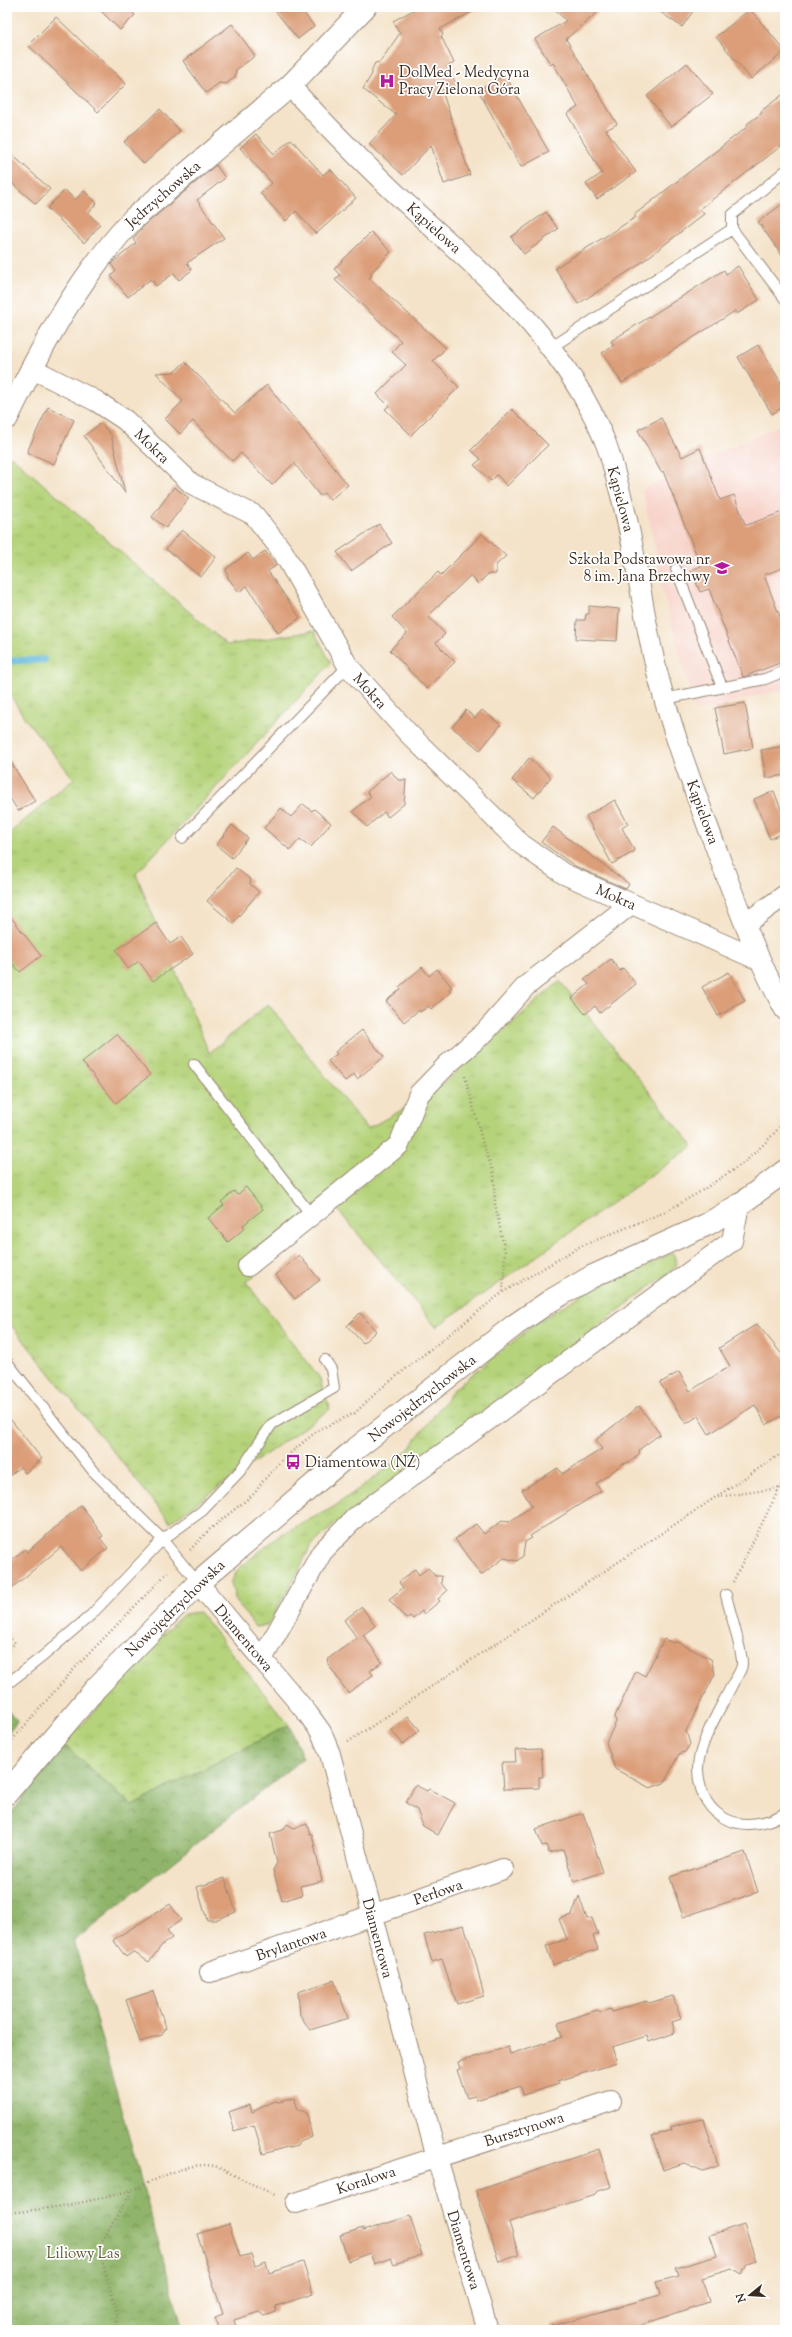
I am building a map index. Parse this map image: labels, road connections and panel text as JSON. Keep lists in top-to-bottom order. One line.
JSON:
{"streets":{"street":["Jędrzychowska","Kąpielowa","Mokra","Nowojędrzychowska","Diamentowa","Perłowa","Brylantowa","Bursztynowa","Koralowa"]},"crossings":[["Jędrzychowska","Kąpielowa"],["Jędrzychowska","Mokra"],["Kąpielowa","Mokra"],["Nowojędrzychowska","Diamentowa"],["Diamentowa","Perłowa"],["Diamentowa","Brylantowa"],["Diamentowa","Bursztynowa"],["Diamentowa","Koralowa"],["Perłowa","Brylantowa"],["Bursztynowa","Koralowa"]],"parks":["Liliowy Las"],"places":{"hospital":["DolMed - Medycyna Pracy Zielona Góra"],"school or university":["Szkoła Podstawowa nr 8 im. Jana Brzechwy"],"bus stop":["Diamentowa (NŻ)"]},"north":"left"}
